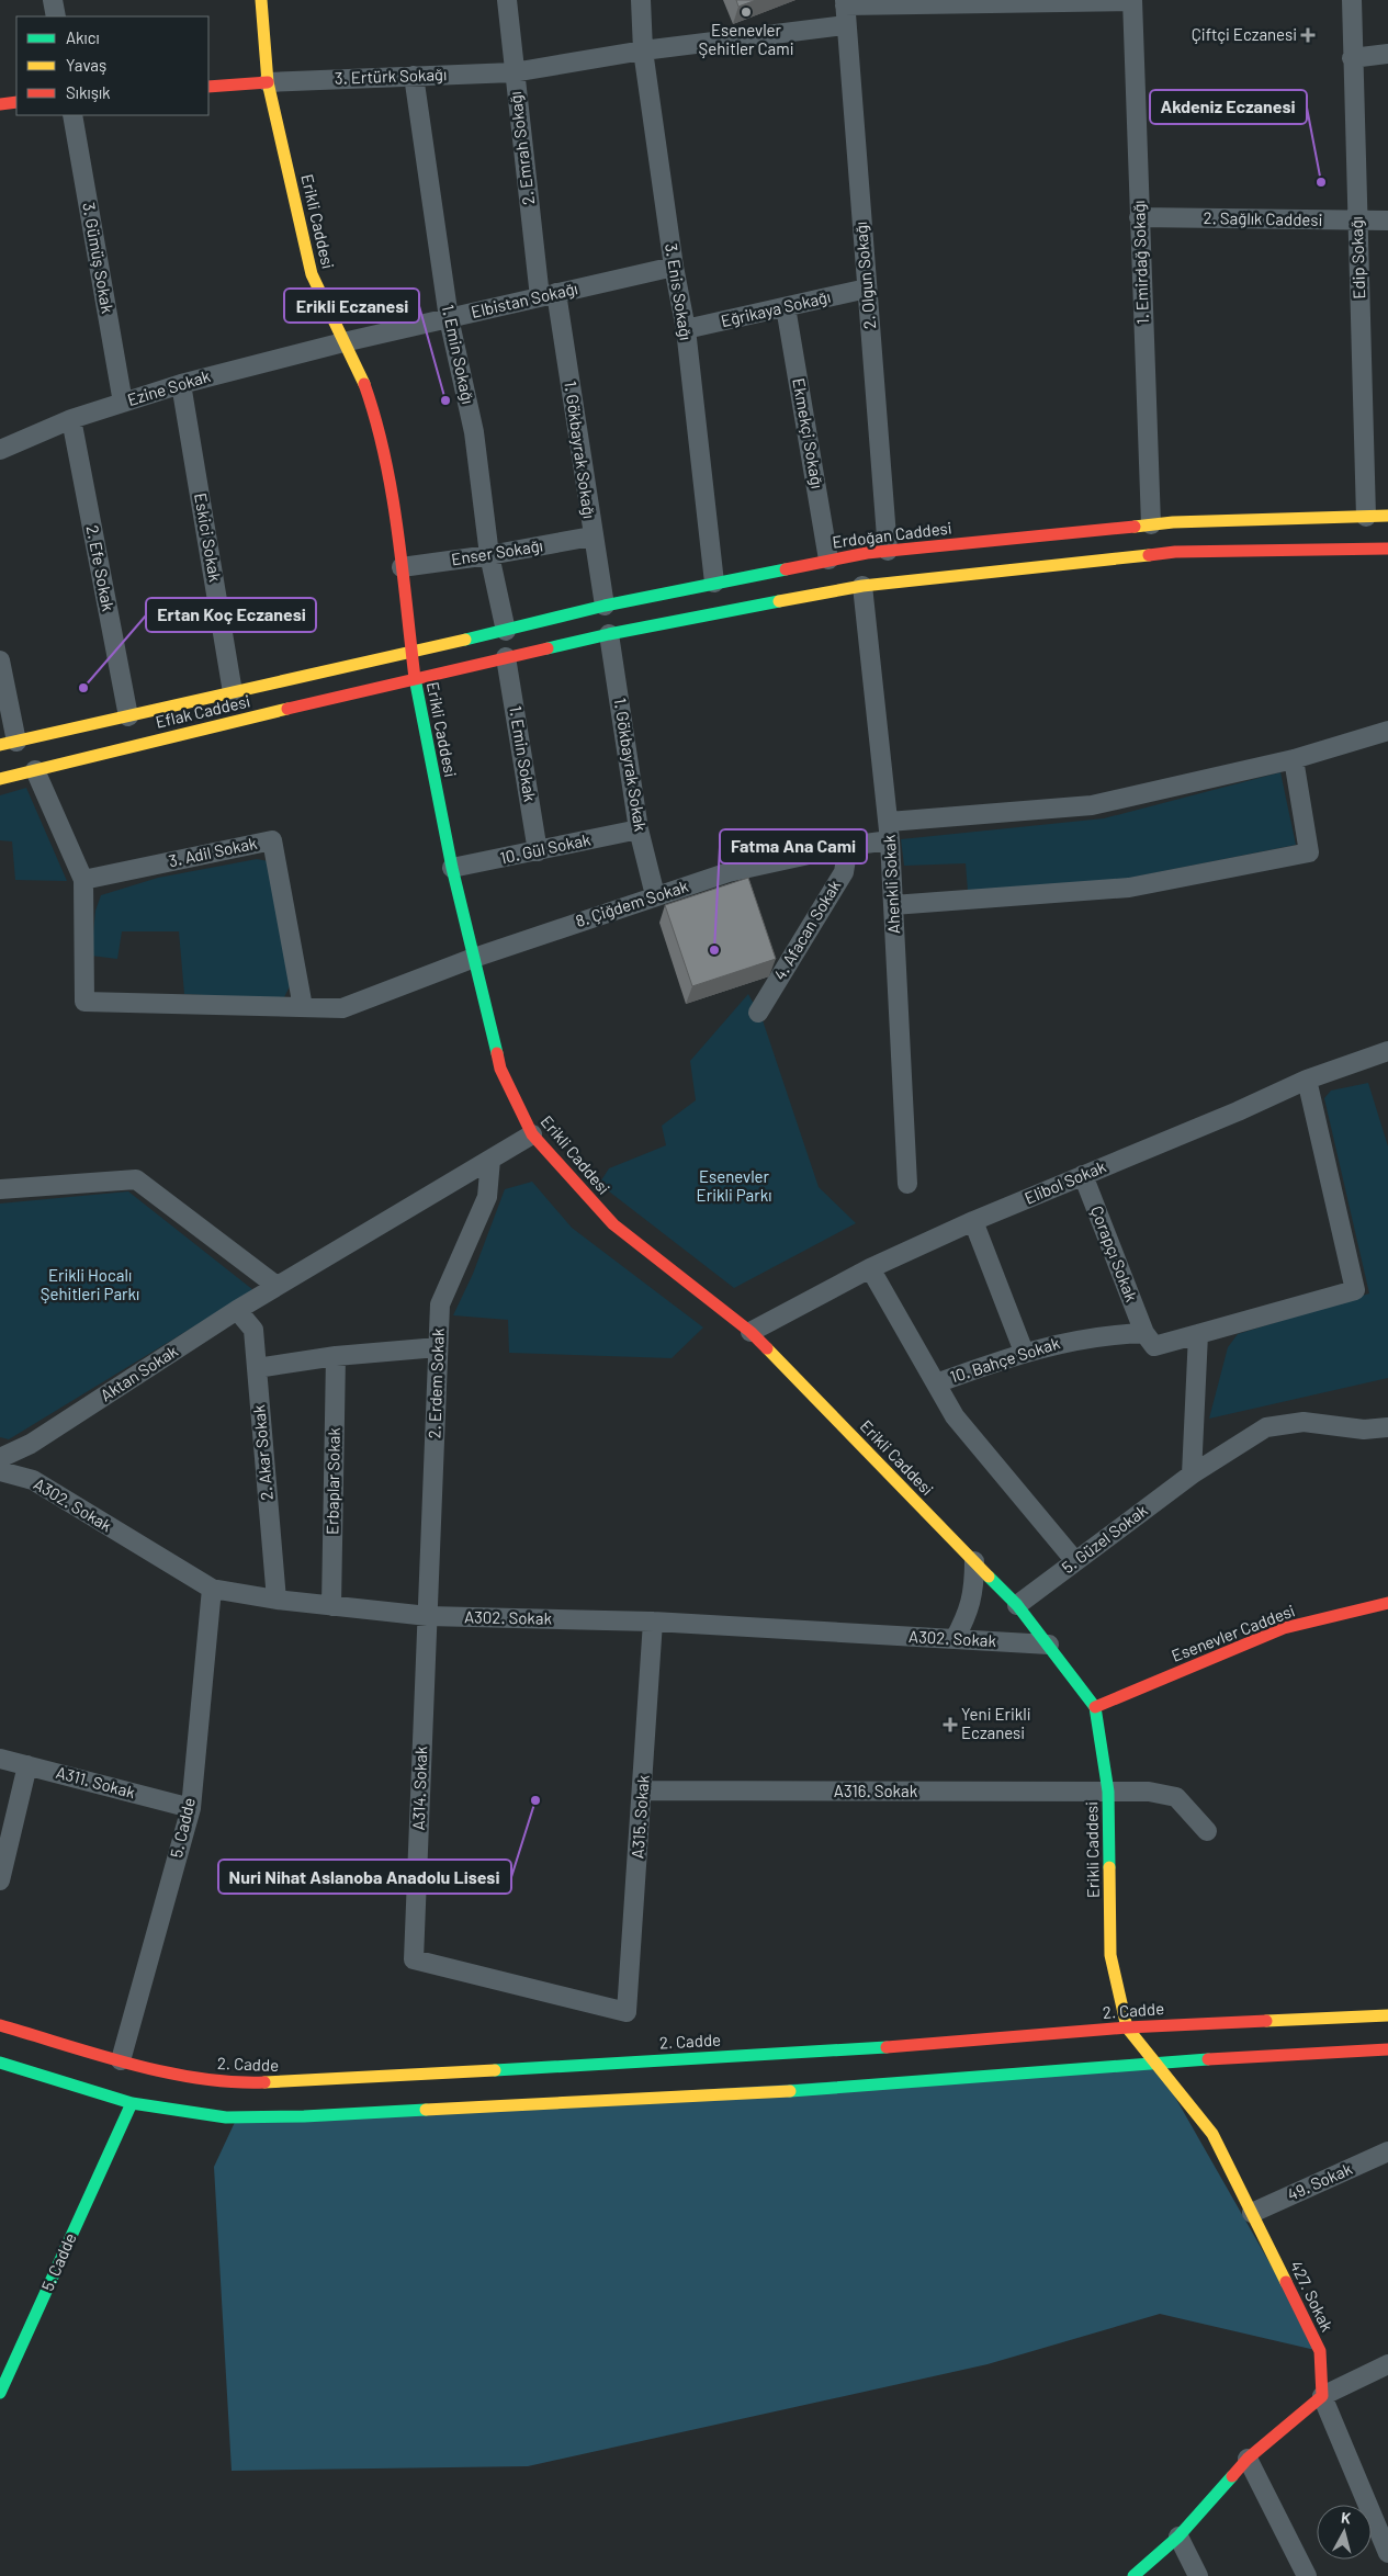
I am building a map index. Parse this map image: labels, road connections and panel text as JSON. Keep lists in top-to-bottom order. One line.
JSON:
{"streets":{"main road":["Erikli Caddesi","Erdoğan Caddesi","Eflak Caddesi","Esenevler Caddesi","5. Cadde","2. Cadde","427. Sokak"],"street":["3. Ertürk Sokağı","2. Emrah Sokağı","2. Sağlık Caddesi","3. Gümüş Sokak","Edip Sokağı","1. Emirdağ Sokağı","2. Olgun Sokağı","3. Enis Sokağı","Elbistan Sokağı","Eğrikaya Sokağı","1. Emin Sokağı","Ezine Sokak","Ekmekçi Sokağı","1. Gökbayrak Sokağı","Eskici Sokak","Enser Sokağı","2. Efe Sokak","1. Emin Sokak","1. Gökbayrak Sokak","10. Gül Sokak","3. Adil Sokak","Ahenkli Sokak","8. Çiğdem Sokak","4. Afacan Sokak","Elibol Sokak","Çorapçı Sokak","10. Bahçe Sokak","Aktan Sokak","2. Erdem Sokak","2. Akar Sokak","Erbaplar Sokak","A302. Sokak","5. Güzel Sokak","A311. Sokak","A314. Sokak","A316. Sokak","A315. Sokak","49. Sokak"]},"crossings":[["3. Ertürk Sokağı","2. Emrah Sokağı"],["3. Ertürk Sokağı","Erikli Caddesi"],["3. Ertürk Sokağı","1. Emirdağ Sokağı"],["3. Ertürk Sokağı","2. Olgun Sokağı"],["3. Ertürk Sokağı","3. Enis Sokağı"],["3. Ertürk Sokağı","1. Emin Sokağı"],["2. Emrah Sokağı","Elbistan Sokağı"],["2. Emrah Sokağı","1. Gökbayrak Sokağı"],["2. Sağlık Caddesi","Edip Sokağı"],["2. Sağlık Caddesi","1. Emirdağ Sokağı"],["Erikli Caddesi","Elbistan Sokağı"],["Erikli Caddesi","Ezine Sokak"],["Erikli Caddesi","Erdoğan Caddesi"],["Erikli Caddesi","Enser Sokağı"],["Erikli Caddesi","Eflak Caddesi"],["Erikli Caddesi","10. Gül Sokak"],["Erikli Caddesi","8. Çiğdem Sokak"],["Erikli Caddesi","Elibol Sokak"],["Erikli Caddesi","Aktan Sokak"],["Erikli Caddesi","A302. Sokak"],["Erikli Caddesi","5. Güzel Sokak"],["Erikli Caddesi","Esenevler Caddesi"],["Erikli Caddesi","A316. Sokak"],["Erikli Caddesi","2. Cadde"],["Erikli Caddesi","427. Sokak"],["3. Gümüş Sokak","Ezine Sokak"],["Edip Sokağı","Erdoğan Caddesi"],["1. Emirdağ Sokağı","Erdoğan Caddesi"],["2. Olgun Sokağı","Eğrikaya Sokağı"],["2. Olgun Sokağı","Erdoğan Caddesi"],["3. Enis Sokağı","Elbistan Sokağı"],["3. Enis Sokağı","Eğrikaya Sokağı"],["3. Enis Sokağı","Erdoğan Caddesi"],["Elbistan Sokağı","1. Emin Sokağı"],["Elbistan Sokağı","Ezine Sokak"],["Elbistan Sokağı","1. Gökbayrak Sokağı"],["Eğrikaya Sokağı","Ekmekçi Sokağı"],["1. Emin Sokağı","Erdoğan Caddesi"],["1. Emin Sokağı","Enser Sokağı"],["Ezine Sokak","Eskici Sokak"],["Ezine Sokak","2. Efe Sokak"],["Ekmekçi Sokağı","Erdoğan Caddesi"],["1. Gökbayrak Sokağı","Erdoğan Caddesi"],["1. Gökbayrak Sokağı","Enser Sokağı"],["Erdoğan Caddesi","Eflak Caddesi"],["Eskici Sokak","Eflak Caddesi"],["2. Efe Sokak","Eflak Caddesi"],["1. Emin Sokak","10. Gül Sokak"],["1. Gökbayrak Sokak","10. Gül Sokak"],["1. Gökbayrak Sokak","8. Çiğdem Sokak"],["Ahenkli Sokak","8. Çiğdem Sokak"],["8. Çiğdem Sokak","4. Afacan Sokak"],["Elibol Sokak","Çorapçı Sokak"],["Elibol Sokak","10. Bahçe Sokak"],["Çorapçı Sokak","10. Bahçe Sokak"],["10. Bahçe Sokak","5. Güzel Sokak"],["Aktan Sokak","2. Erdem Sokak"],["Aktan Sokak","2. Akar Sokak"],["2. Erdem Sokak","A302. Sokak"],["2. Erdem Sokak","A314. Sokak"],["2. Akar Sokak","A302. Sokak"],["Erbaplar Sokak","A302. Sokak"],["A302. Sokak","A314. Sokak"],["A302. Sokak","A315. Sokak"],["A302. Sokak","5. Cadde"],["A311. Sokak","5. Cadde"],["A314. Sokak","A315. Sokak"],["A316. Sokak","A315. Sokak"],["5. Cadde","2. Cadde"],["2. Cadde","427. Sokak"],["49. Sokak","427. Sokak"]],"parks":["Esenevler Erikli Parkı","Erikli Hocalı Şehitleri Parkı"],"places":{"other":["Esenevler Şehitler Cami","Akdeniz Eczanesi","Erikli Eczanesi","Ertan Koç Eczanesi","Fatma Ana Cami","Nuri Nihat Aslanoba Anadolu Lisesi"],"health":["Çiftçi Eczanesi","Yeni Erikli Eczanesi"]},"legend":["Akıcı","Yavaş","Sıkışık"],"north":"top"}
